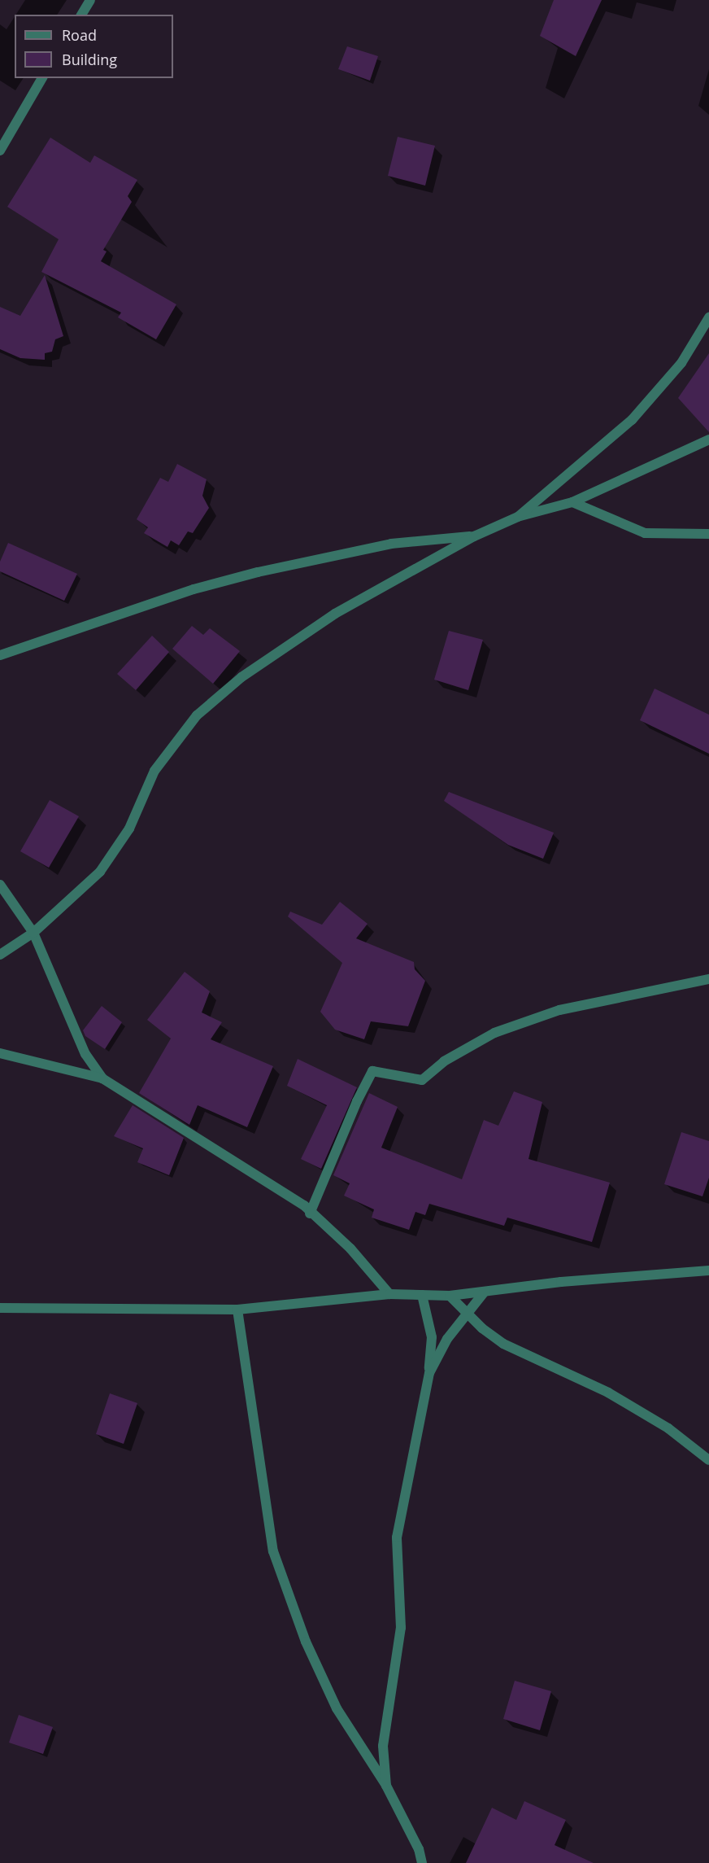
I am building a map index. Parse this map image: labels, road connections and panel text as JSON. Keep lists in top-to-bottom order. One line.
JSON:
{"legend":["Road","Building"]}
